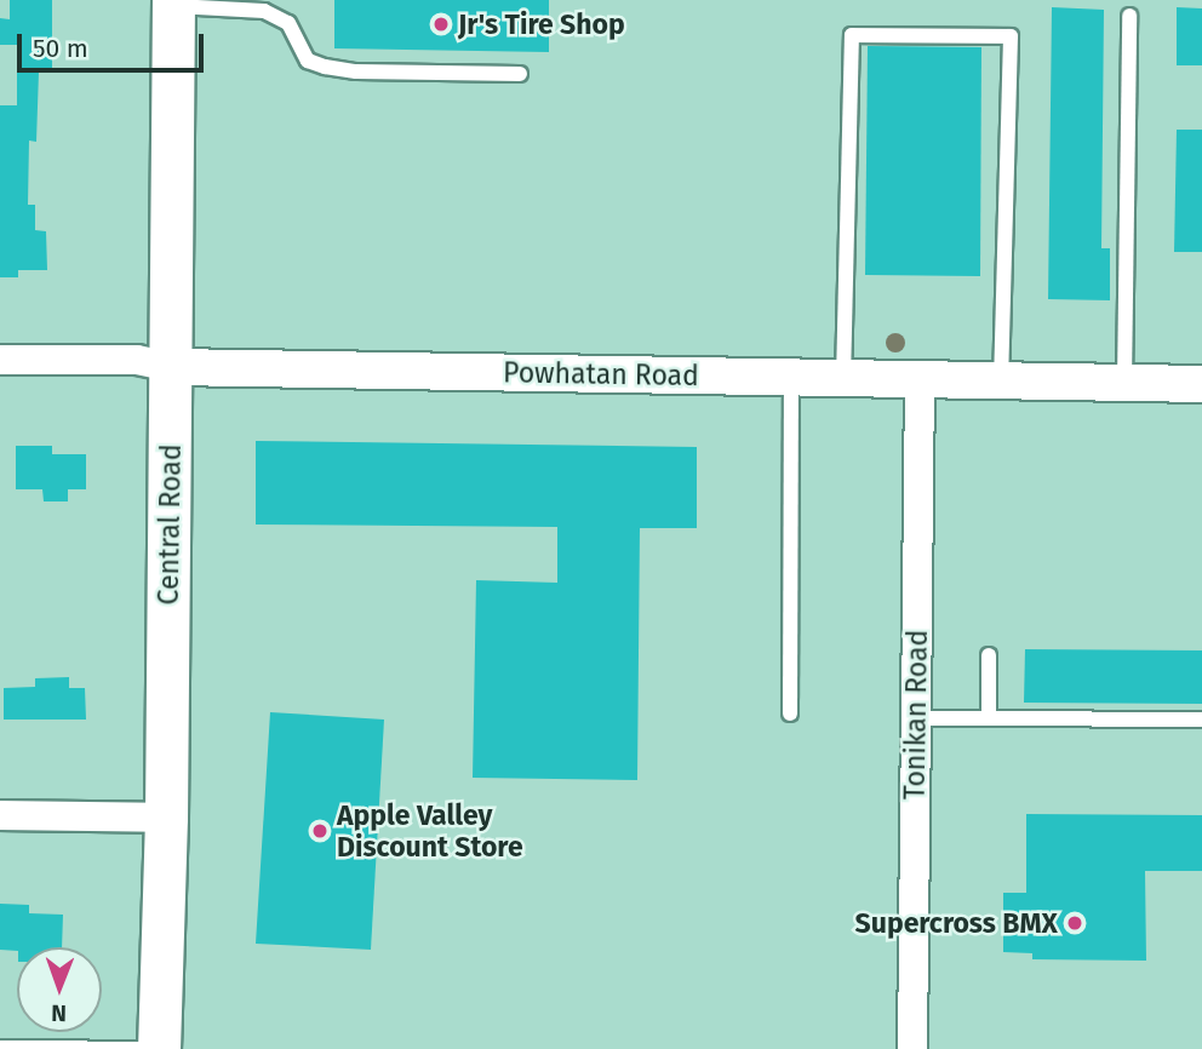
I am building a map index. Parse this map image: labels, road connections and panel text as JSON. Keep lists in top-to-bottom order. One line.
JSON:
{"streets":{"main road":["Central Road"],"street":["Powhatan Road","Tonikan Road"]},"crossings":[["Powhatan Road","Central Road"],["Powhatan Road","Tonikan Road"]],"places":["Jr's Tire Shop","Apple Valley Discount Store","Supercross BMX"],"scale_bar":"50 m","north":"bottom"}
